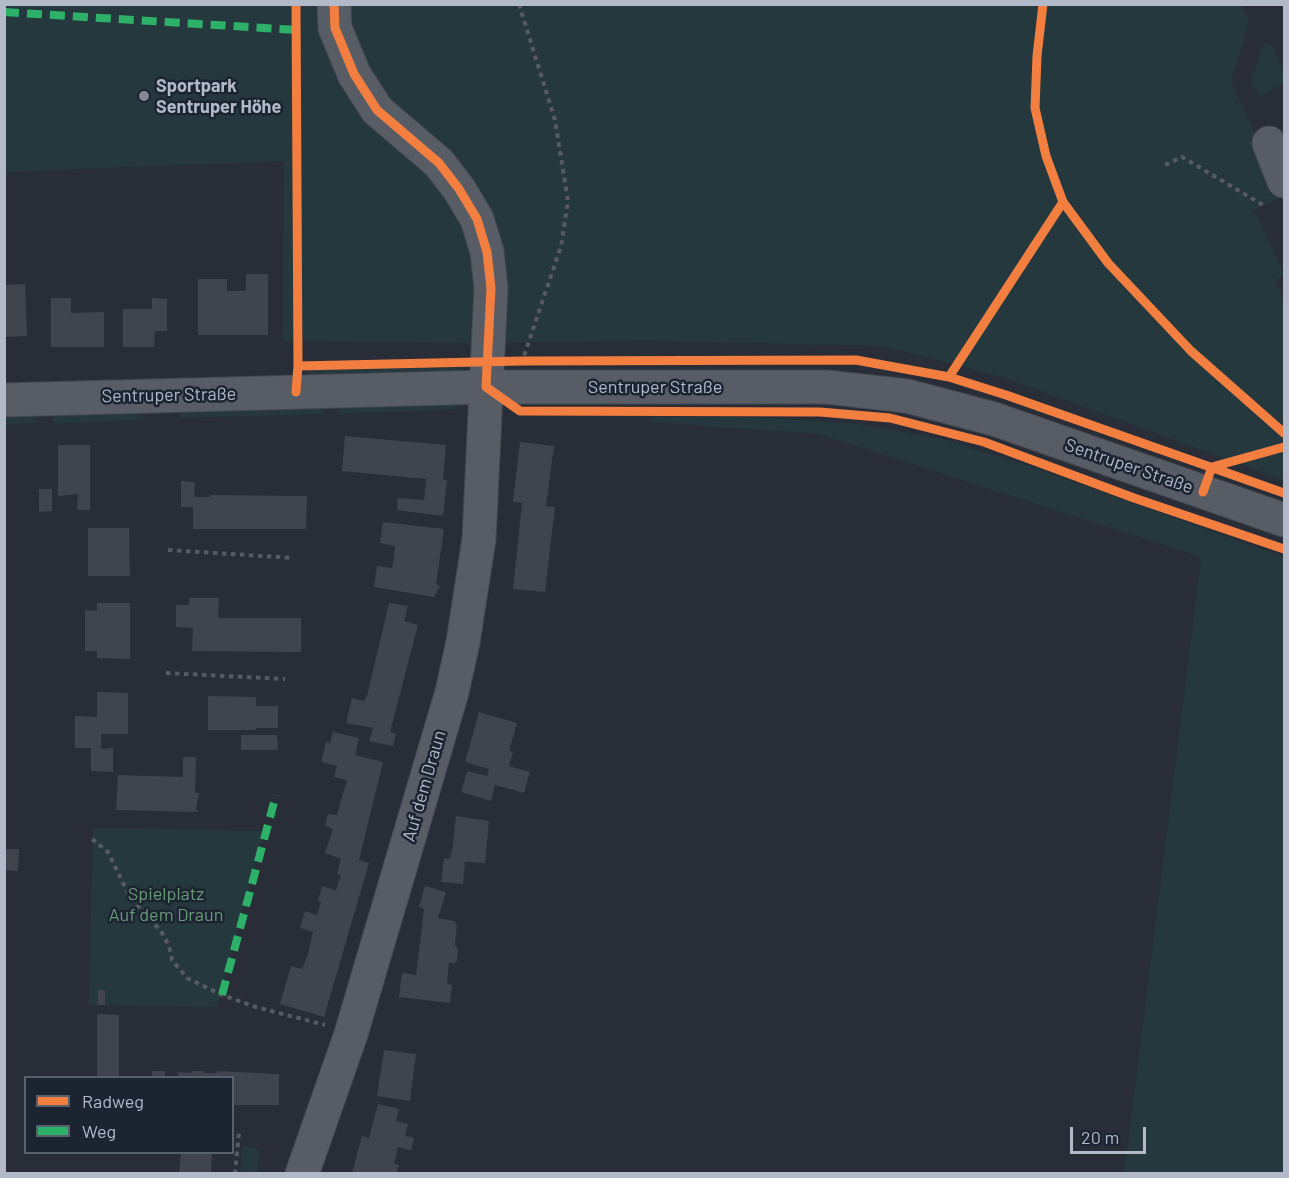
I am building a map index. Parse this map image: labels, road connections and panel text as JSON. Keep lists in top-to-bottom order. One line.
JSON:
{"streets":{"street":["Sentruper Straße","Auf dem Draun"]},"crossings":[["Sentruper Straße","Auf dem Draun"]],"parks":["Spielplatz Auf dem Draun"],"places":["Sportpark Sentruper Höhe"],"legend":["Radweg","Weg"],"scale_bar":"20 m"}
